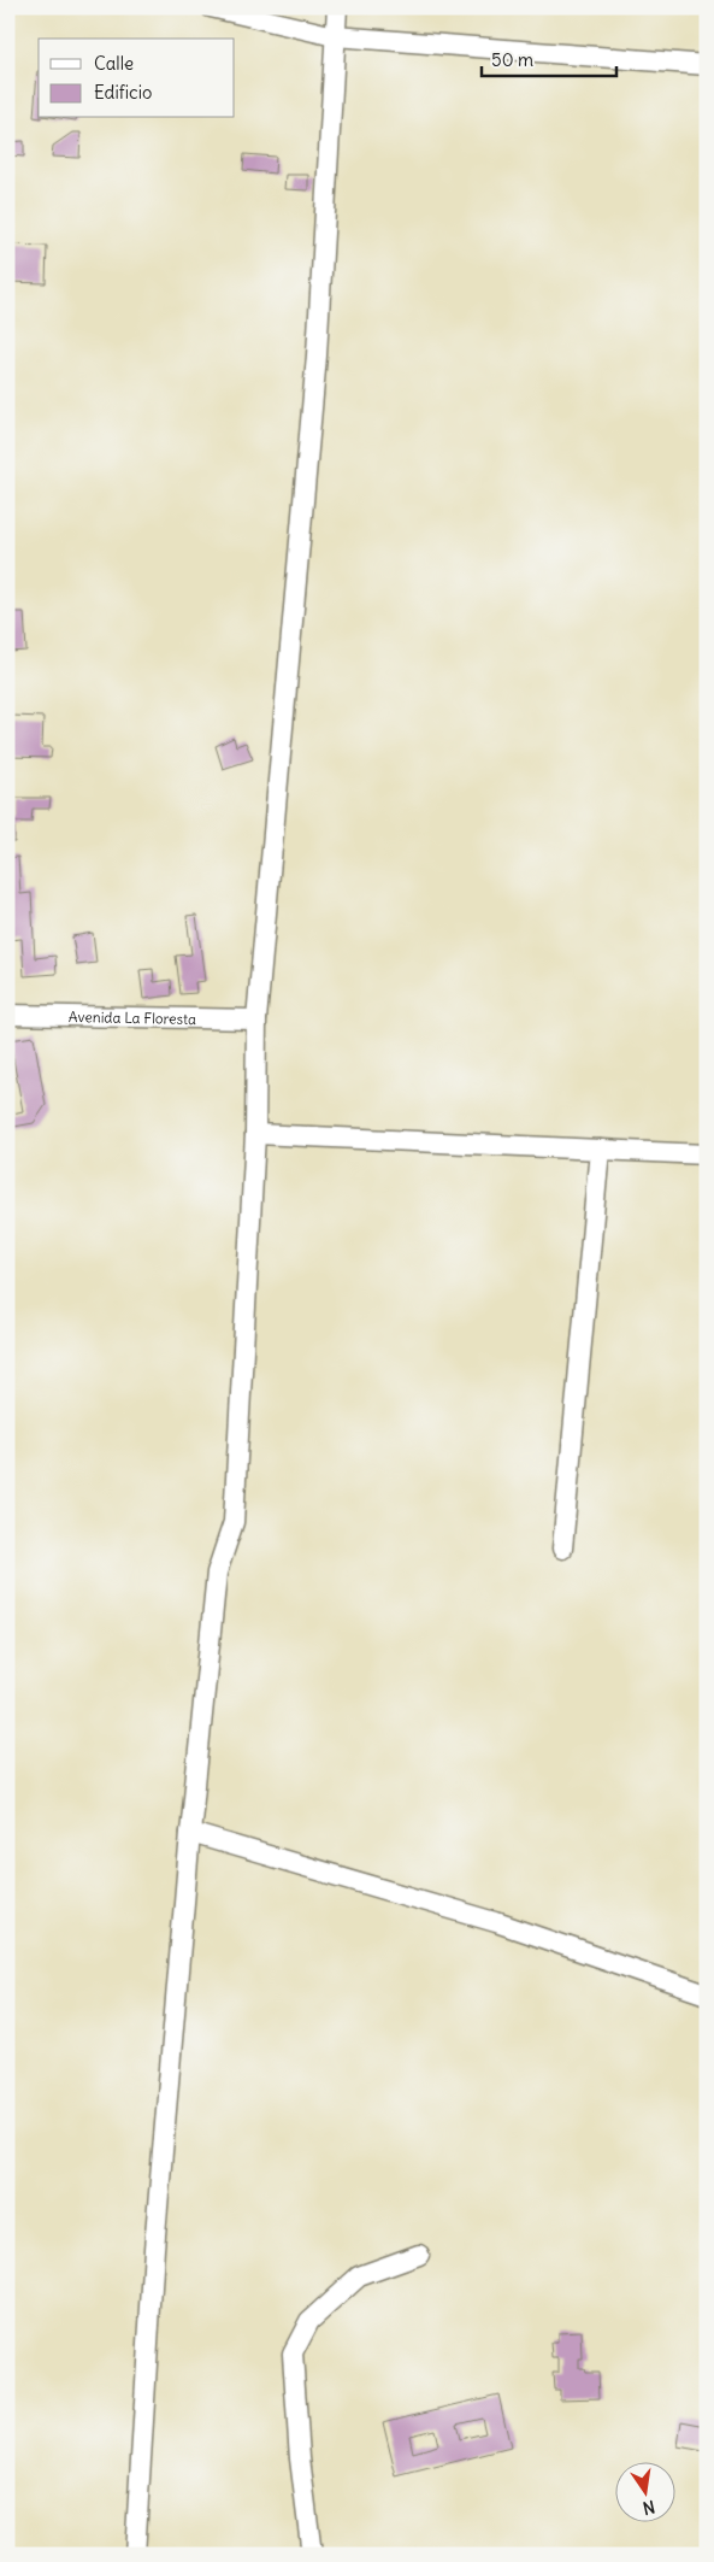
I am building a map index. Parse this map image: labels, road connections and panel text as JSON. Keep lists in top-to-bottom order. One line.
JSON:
{"streets":{"street":["Avenida La Floresta"]},"legend":["Calle","Edificio"],"scale_bar":"50 m","north":"bottom"}
